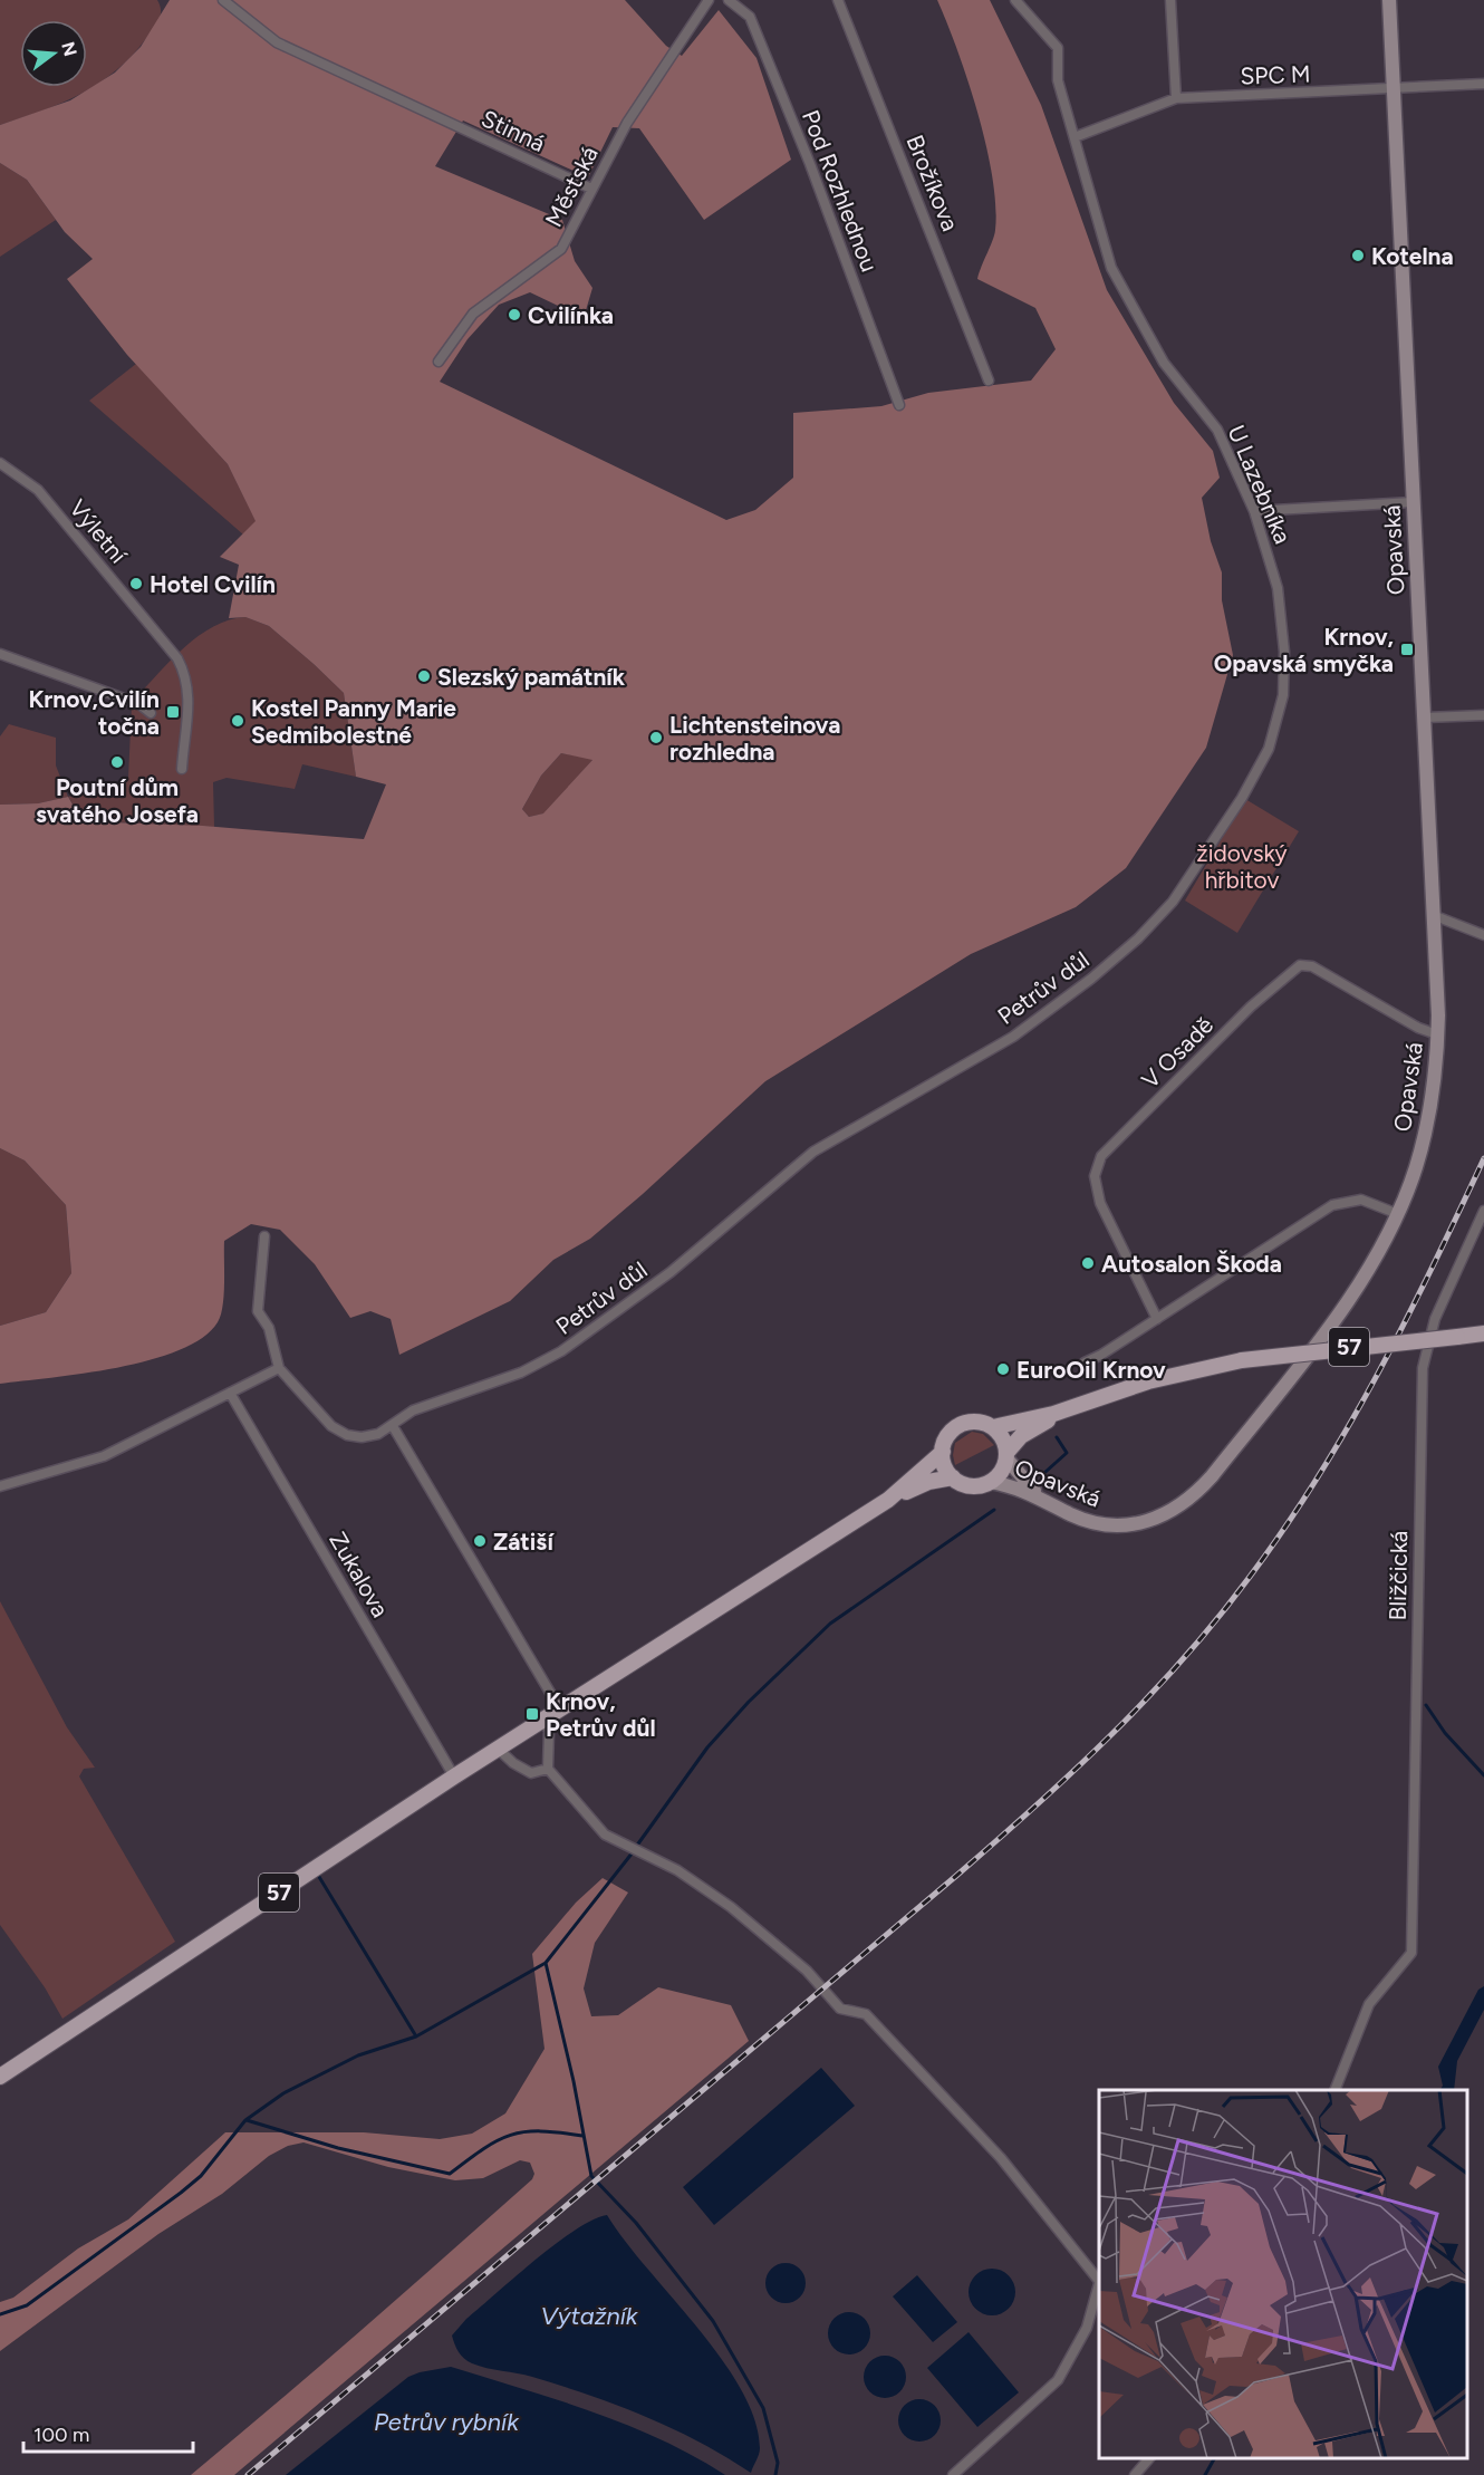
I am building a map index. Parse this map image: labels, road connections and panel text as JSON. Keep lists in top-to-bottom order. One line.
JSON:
{"streets":{"main road":["Opavská","57"],"street":["SPC M","Stinná","Brožíkova","Městská","Pod Rozhlednou","U Lazebníka","Výletní","Petrův důl","V Osadě","Zukalova","Bližčická"]},"crossings":[["SPC M","U Lazebníka"],["SPC M","Opavská"],["Stinná","Městská"],["U Lazebníka","Petrův důl"],["Opavská","V Osadě"],["Opavská","57"],["57","Zukalova"]],"water":["Výtažník","Petrův rybník"],"parks":["židovský hřbitov"],"places":{"other":["Kotelna","Cvilínka","Hotel Cvilín","Slezský památník","Kostel Panny Marie Sedmibolestné","Lichtensteinova rozhledna","Poutní dům svatého Josefa","Autosalon Škoda","EuroOil Krnov","Zátiší"],"transit":["Krnov, Opavská smyčka","Krnov,Cvilín točna","Krnov, Petrův důl"]},"scale_bar":"100 m","north":"right"}
